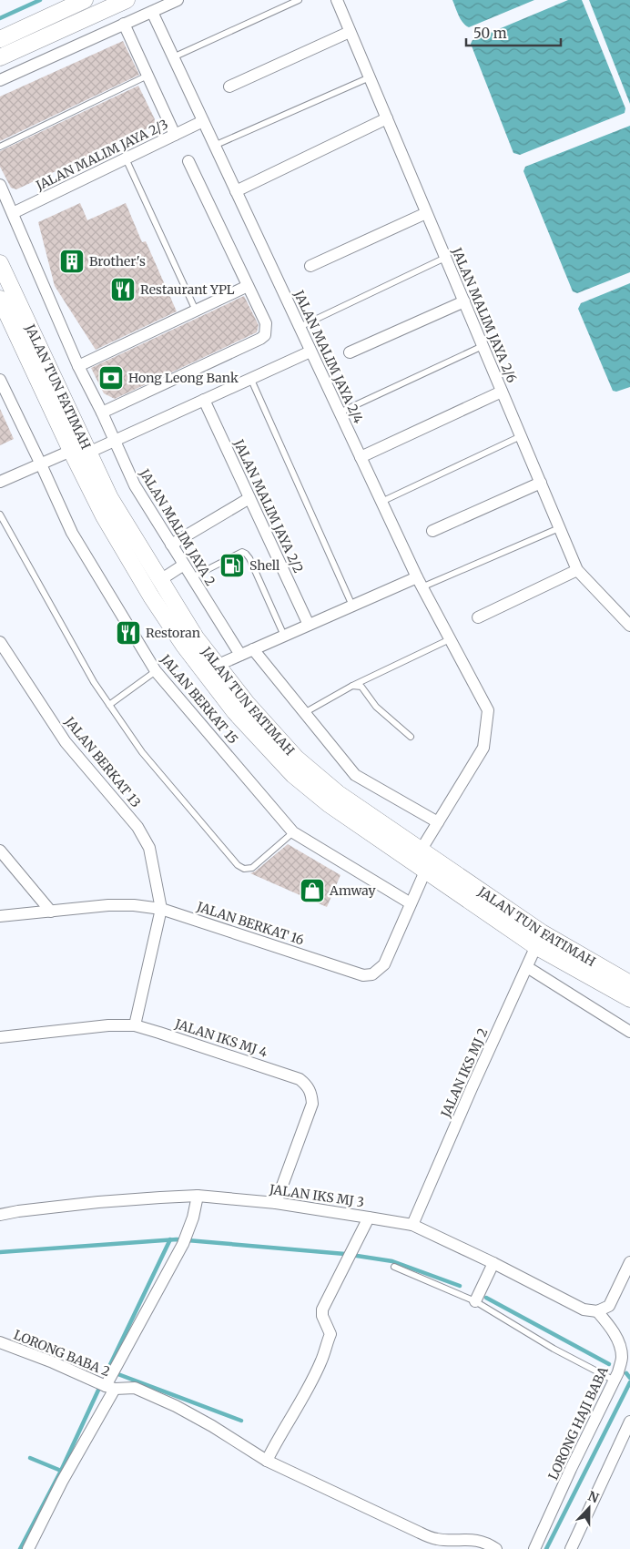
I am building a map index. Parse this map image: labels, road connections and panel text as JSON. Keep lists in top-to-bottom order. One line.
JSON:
{"streets":{"main road":["JALAN TUN FATIMAH"],"street":["JALAN MALIM JAYA 2/3","JALAN MALIM JAYA 2/6","JALAN MALIM JAYA 2/4","JALAN MALIM JAYA 2/2","JALAN MALIM JAYA 2","JALAN BERKAT 15","JALAN BERKAT 13","JALAN BERKAT 16","JALAN IKS MJ 4","JALAN IKS MJ 2","JALAN IKS MJ 3","LORONG BABA 2","LORONG HAJI BABA"]},"crossings":[["JALAN MALIM JAYA 2/3","JALAN MALIM JAYA 2/4"],["JALAN MALIM JAYA 2/3","JALAN MALIM JAYA 2"],["JALAN MALIM JAYA 2/4","JALAN BERKAT 16"],["JALAN TUN FATIMAH","JALAN BERKAT 16"],["JALAN TUN FATIMAH","JALAN IKS MJ 2"],["JALAN BERKAT 15","JALAN BERKAT 16"],["JALAN BERKAT 13","JALAN BERKAT 16"],["JALAN IKS MJ 4","JALAN IKS MJ 3"],["JALAN IKS MJ 2","JALAN IKS MJ 3"],["JALAN IKS MJ 3","LORONG HAJI BABA"]],"places":{"building":["Brother's"],"restaurant":["Restaurant YPL","Restoran"],"bank":["Hong Leong Bank"],"fuel station":["Shell"],"shop":["Amway"]},"scale_bar":"50 m","north":"top"}
